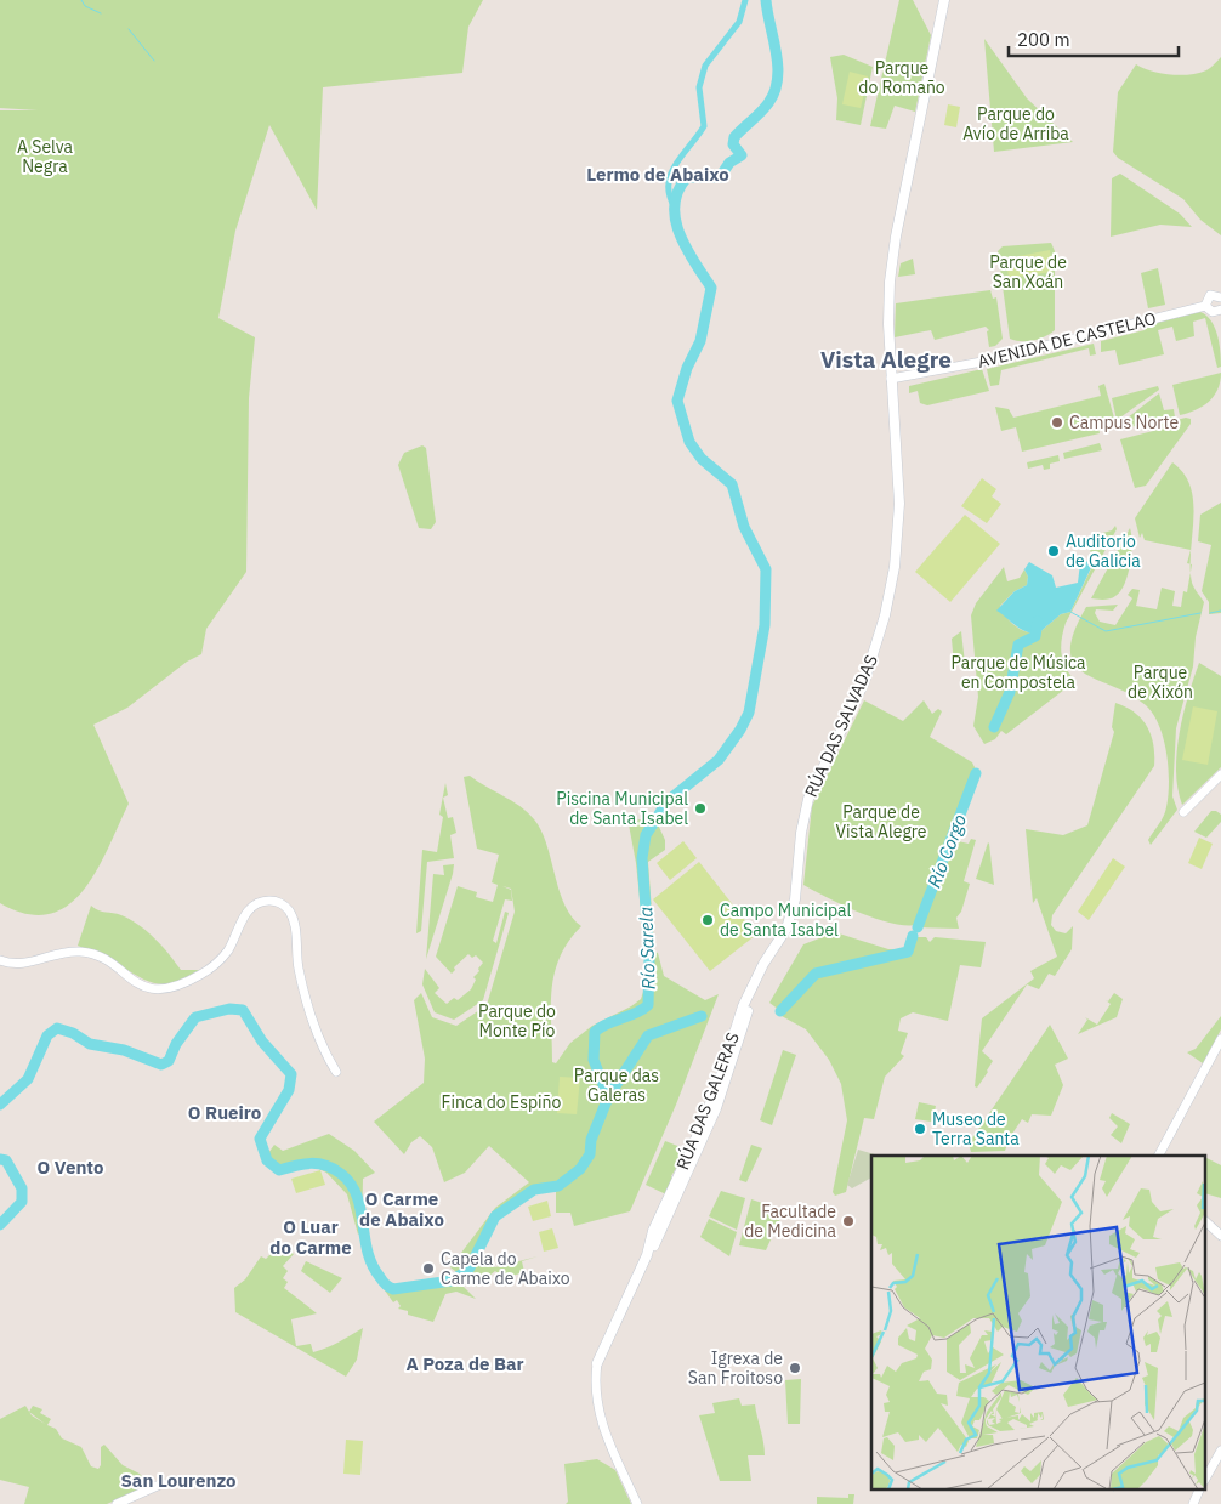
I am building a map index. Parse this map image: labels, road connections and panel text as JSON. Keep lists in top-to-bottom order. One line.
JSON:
{"streets":{"main road":["RÚA DAS SALVADAS","RÚA DAS GALERAS"],"street":["AVENIDA DE CASTELAO"]},"crossings":[["AVENIDA DE CASTELAO","RÚA DAS SALVADAS"],["RÚA DAS SALVADAS","RÚA DAS GALERAS"]],"districts":["Lermo de Abaixo","Vista Alegre","O Rueiro","O Vento","O Carme de Abaixo","O Luar do Carme","A Poza de Bar","San Lourenzo"],"water":["Río Corgo","Río Sarela"],"parks":["Parque do Romaño","Parque do Avío de Arriba","A Selva Negra","Parque de San Xoán","Parque de Música en Compostela","Parque de Xixón","Parque de Vista Alegre","Parque do Monte Pío","Parque das Galeras","Finca do Espiño"],"places":["Campus Norte","Auditorio de Galicia","Piscina Municipal de Santa Isabel","Campo Municipal de Santa Isabel","Museo de Terra Santa","Facultade de Medicina","Capela do Carme de Abaixo","Igrexa de San Froitoso"],"scale_bar":"200 m"}
